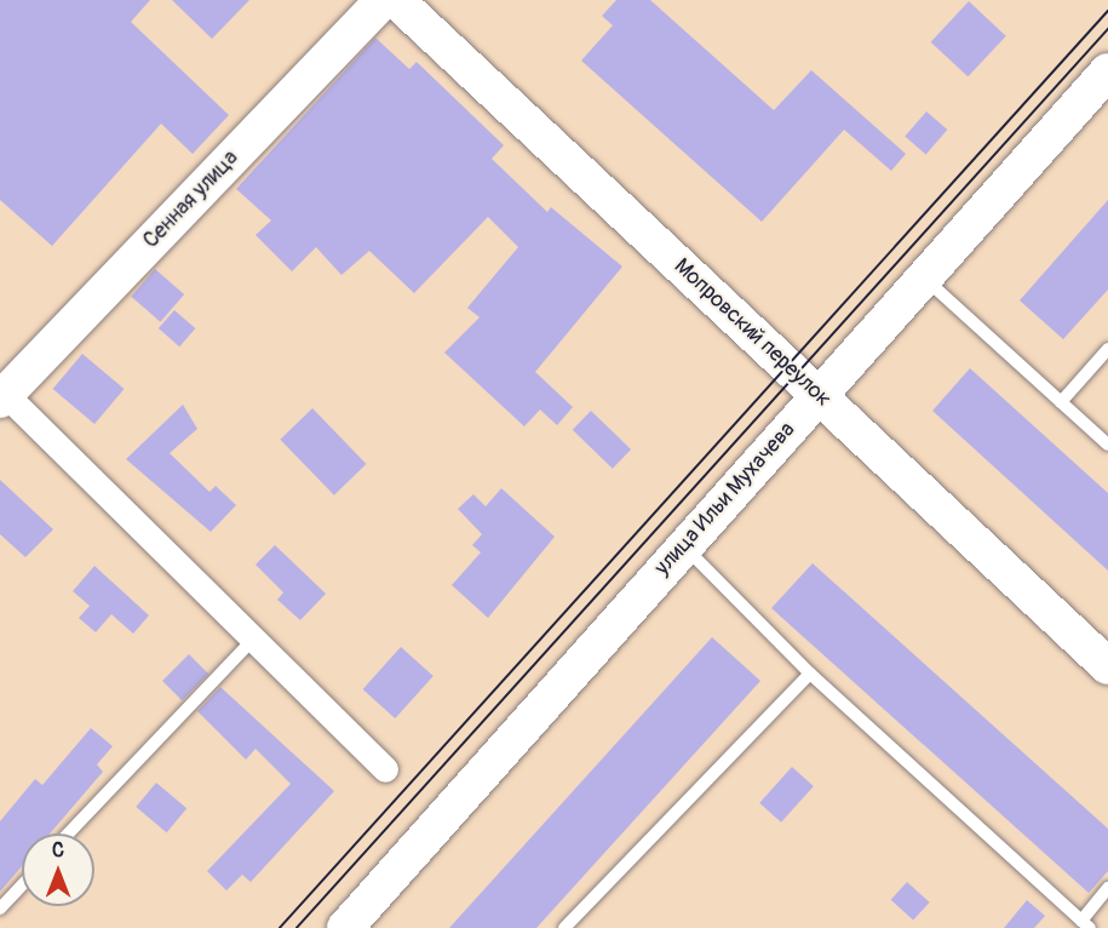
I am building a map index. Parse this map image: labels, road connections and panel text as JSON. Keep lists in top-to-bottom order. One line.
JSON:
{"streets":{"street":["Сенная улица","Мопровский переулок","улица Ильи Мухачева"]},"crossings":[["Мопровский переулок","улица Ильи Мухачева"]],"north":"top"}
